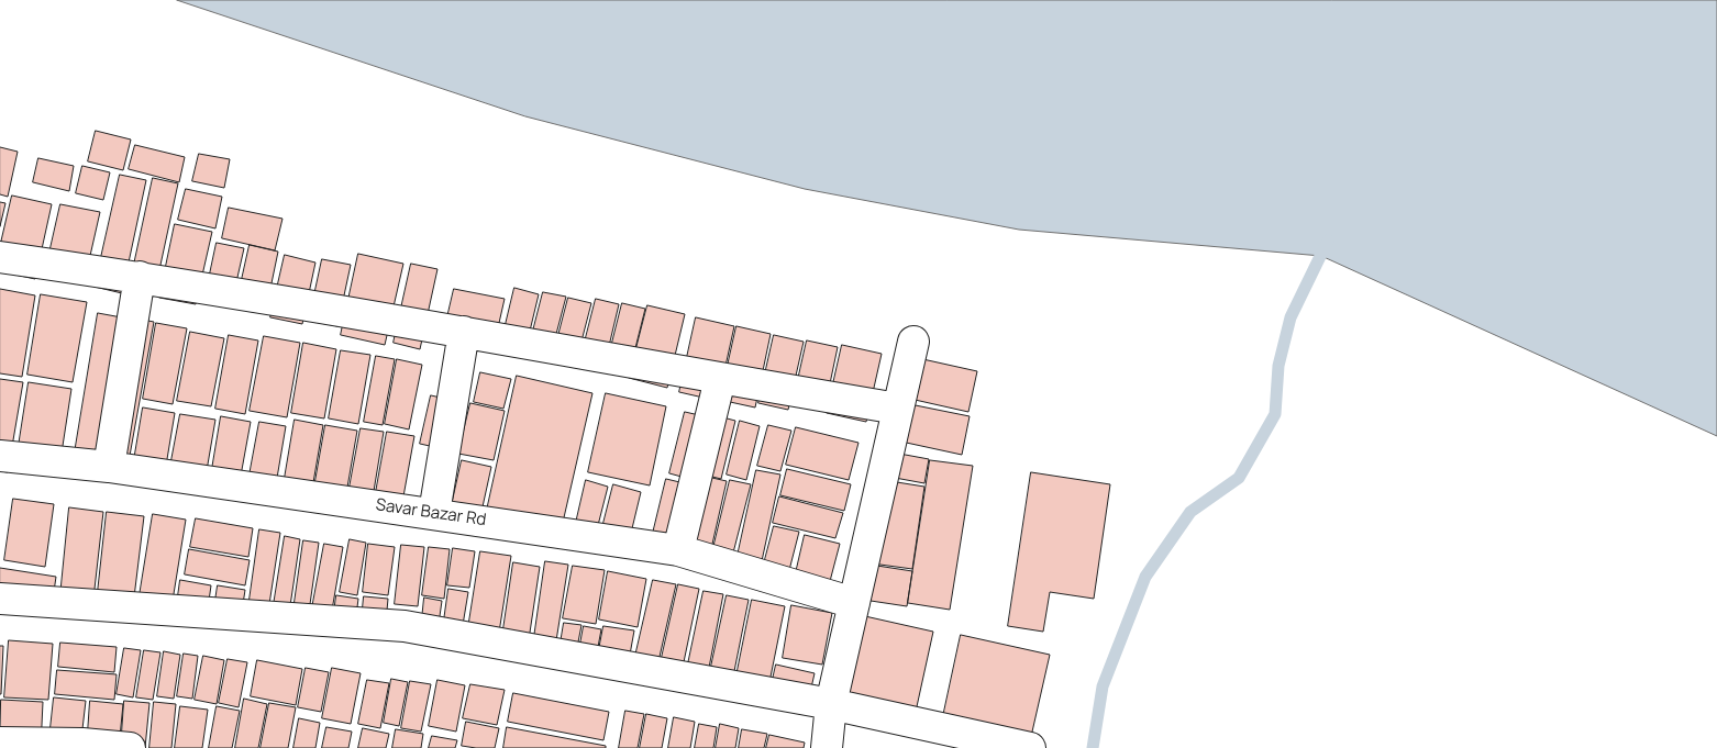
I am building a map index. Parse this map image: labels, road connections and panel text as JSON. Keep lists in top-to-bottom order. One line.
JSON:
{"streets":{"street":["Savar Bazar Rd"]}}
